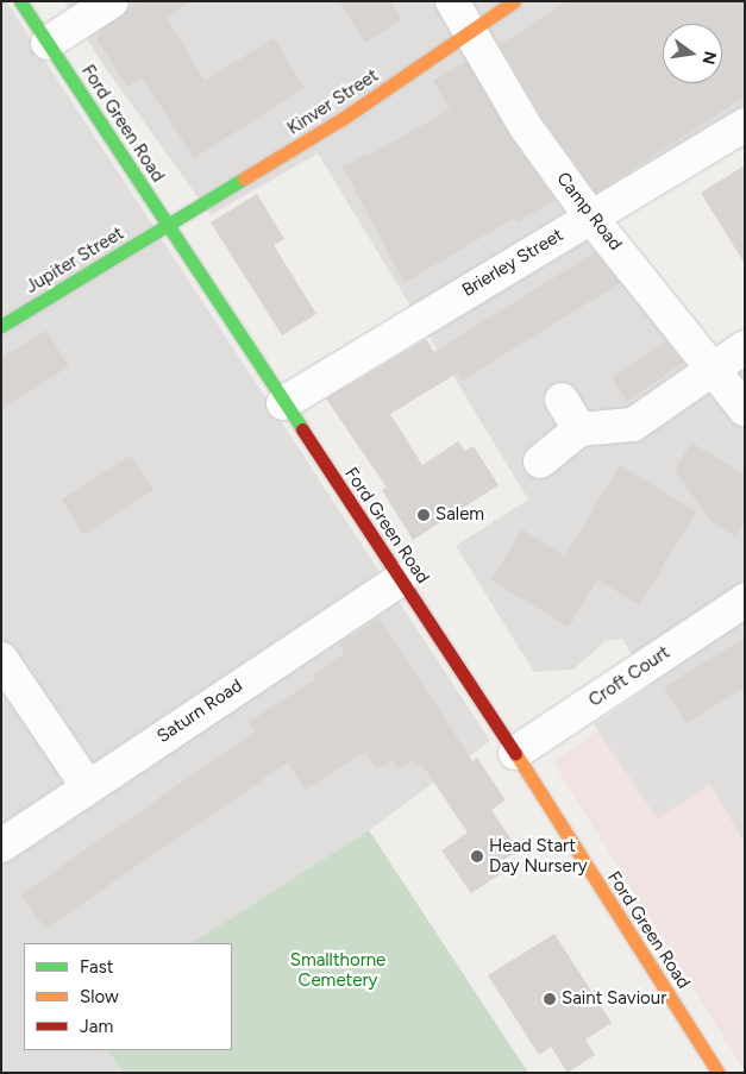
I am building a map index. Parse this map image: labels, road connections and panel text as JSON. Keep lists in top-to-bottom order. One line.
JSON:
{"streets":{"main road":["Kinver Street","Ford Green Road","Jupiter Street"],"street":["Camp Road","Brierley Street","Croft Court","Saturn Road"]},"crossings":[["Kinver Street","Ford Green Road"],["Kinver Street","Camp Road"],["Kinver Street","Jupiter Street"],["Ford Green Road","Jupiter Street"],["Ford Green Road","Brierley Street"],["Ford Green Road","Croft Court"],["Ford Green Road","Saturn Road"],["Camp Road","Brierley Street"]],"parks":["Smallthorne Cemetery"],"places":["Salem","Head Start Day Nursery","Saint Saviour"],"legend":["Fast","Slow","Jam"],"north":"right"}
